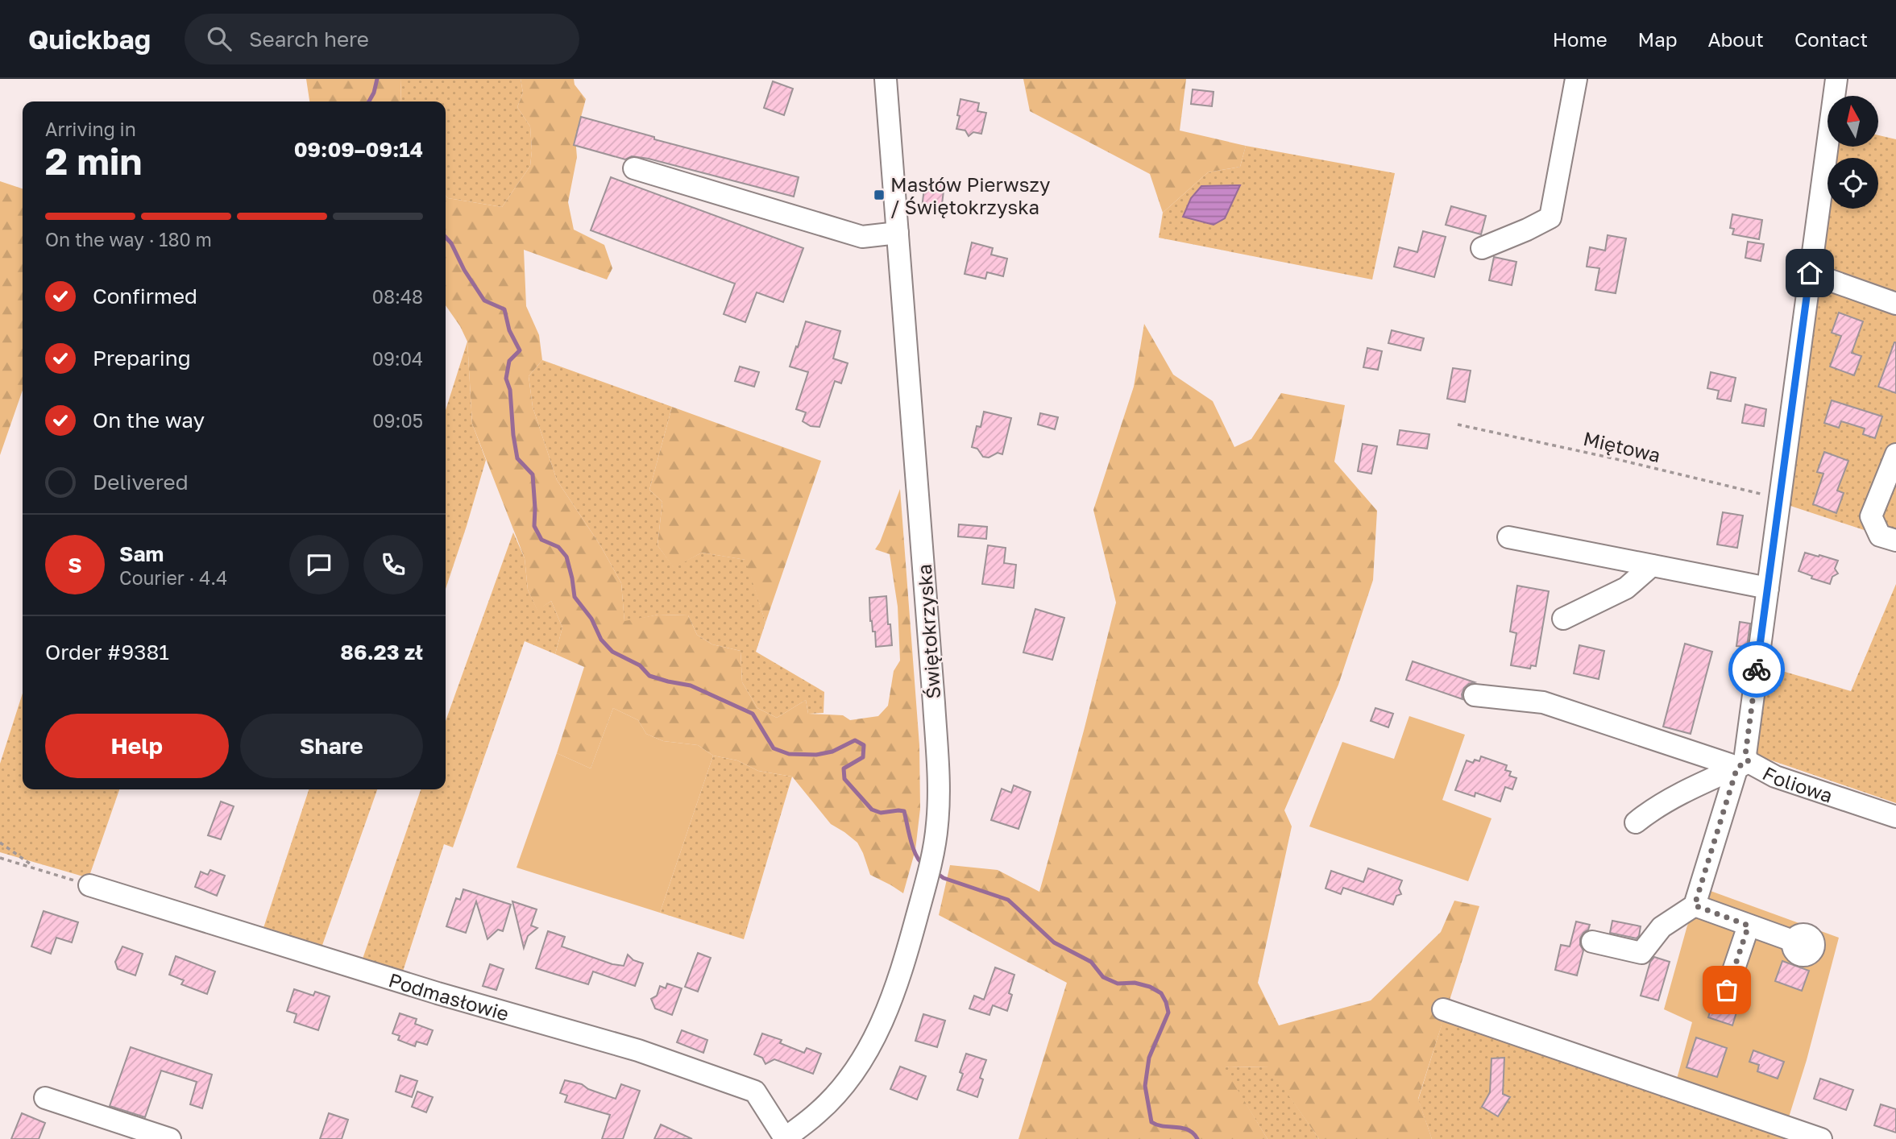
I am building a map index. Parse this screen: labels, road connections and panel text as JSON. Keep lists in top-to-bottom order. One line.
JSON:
{"streets":{"street":["Świętokrzyska","Foliowa","Podmasłowie"],"path":["Miętowa"]},"crossings":[["Miętowa","Foliowa"],["Świętokrzyska","Podmasłowie"]],"places":{"transit":["Masłów Pierwszy / Świętokrzyska"]},"north":"top","page":{"header":"Quickbag","search":"Search here","nav":["Home","Map","About","Contact"],"heading":["2 min","Arriving in","09:09–09:14"],"panel":["Sam","Courier · 4.4","Order #9381","86.23 zł"],"bar":"On the way · 180 m","list":[["Confirmed","08:48"],["Preparing","09:04"],["On the way","09:05"],"Delivered"],"round":"S","buttons":["Help","Share"]}}
